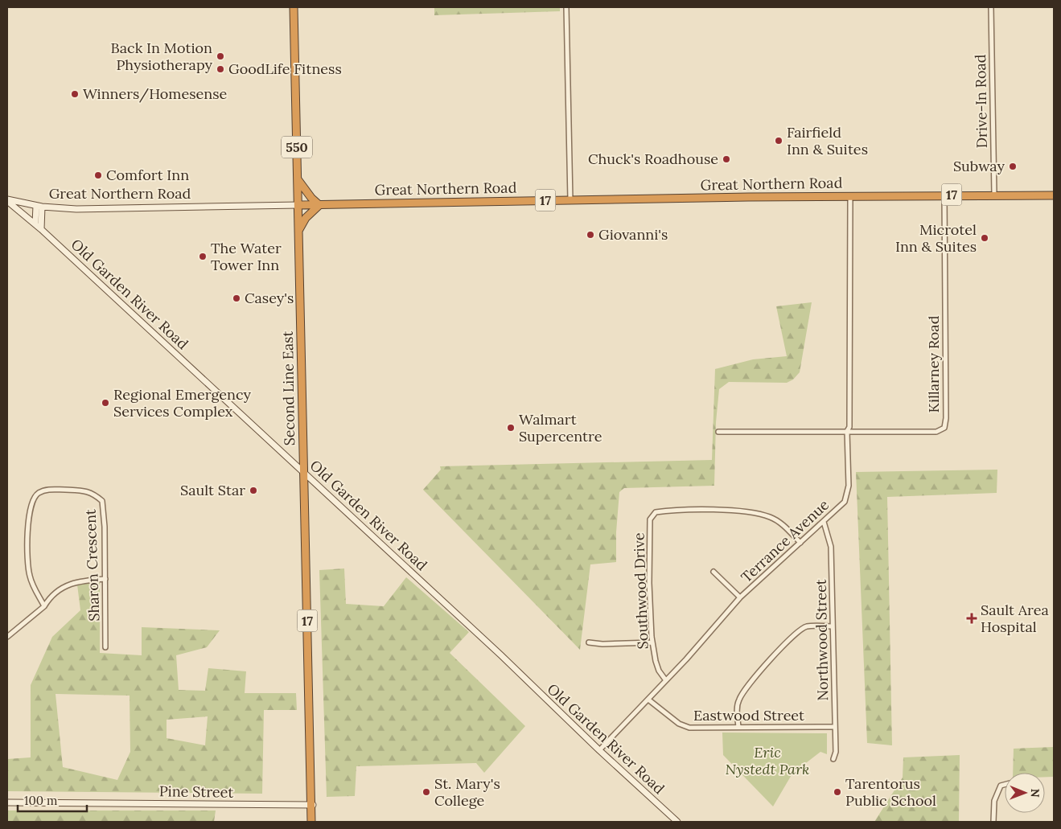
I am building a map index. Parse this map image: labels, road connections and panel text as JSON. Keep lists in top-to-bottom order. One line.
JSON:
{"streets":{"highway":["550","Great Northern Road","17","Second Line East"],"main road":["Old Garden River Road","Pine Street"],"street":["Drive-In Road","Killarney Road","Terrance Avenue","Sharon Crescent","Southwood Drive","Northwood Street","Eastwood Street"]},"crossings":[["Drive-In Road","Great Northern Road"],["Great Northern Road","Old Garden River Road"],["Great Northern Road","Killarney Road"],["Great Northern Road","Second Line East"],["Great Northern Road","Terrance Avenue"],["Old Garden River Road","Second Line East"],["Old Garden River Road","Terrance Avenue"],["Killarney Road","Terrance Avenue"],["Second Line East","Pine Street"],["Terrance Avenue","Southwood Drive"],["Terrance Avenue","Northwood Street"],["Terrance Avenue","Eastwood Street"],["Northwood Street","Eastwood Street"]],"parks":["Eric Nystedt Park"],"places":{"other":["Back In Motion Physiotherapy","GoodLife Fitness","Winners/Homesense","Fairfield Inn & Suites","Chuck's Roadhouse","Subway","Comfort Inn","Giovanni's","Microtel Inn & Suites","The Water Tower Inn","Casey's","Regional Emergency Services Complex","Walmart Supercentre","Sault Star","St. Mary's College","Tarentorus Public School"],"health":["Sault Area Hospital"]},"scale_bar":"100 m","north":"right"}
